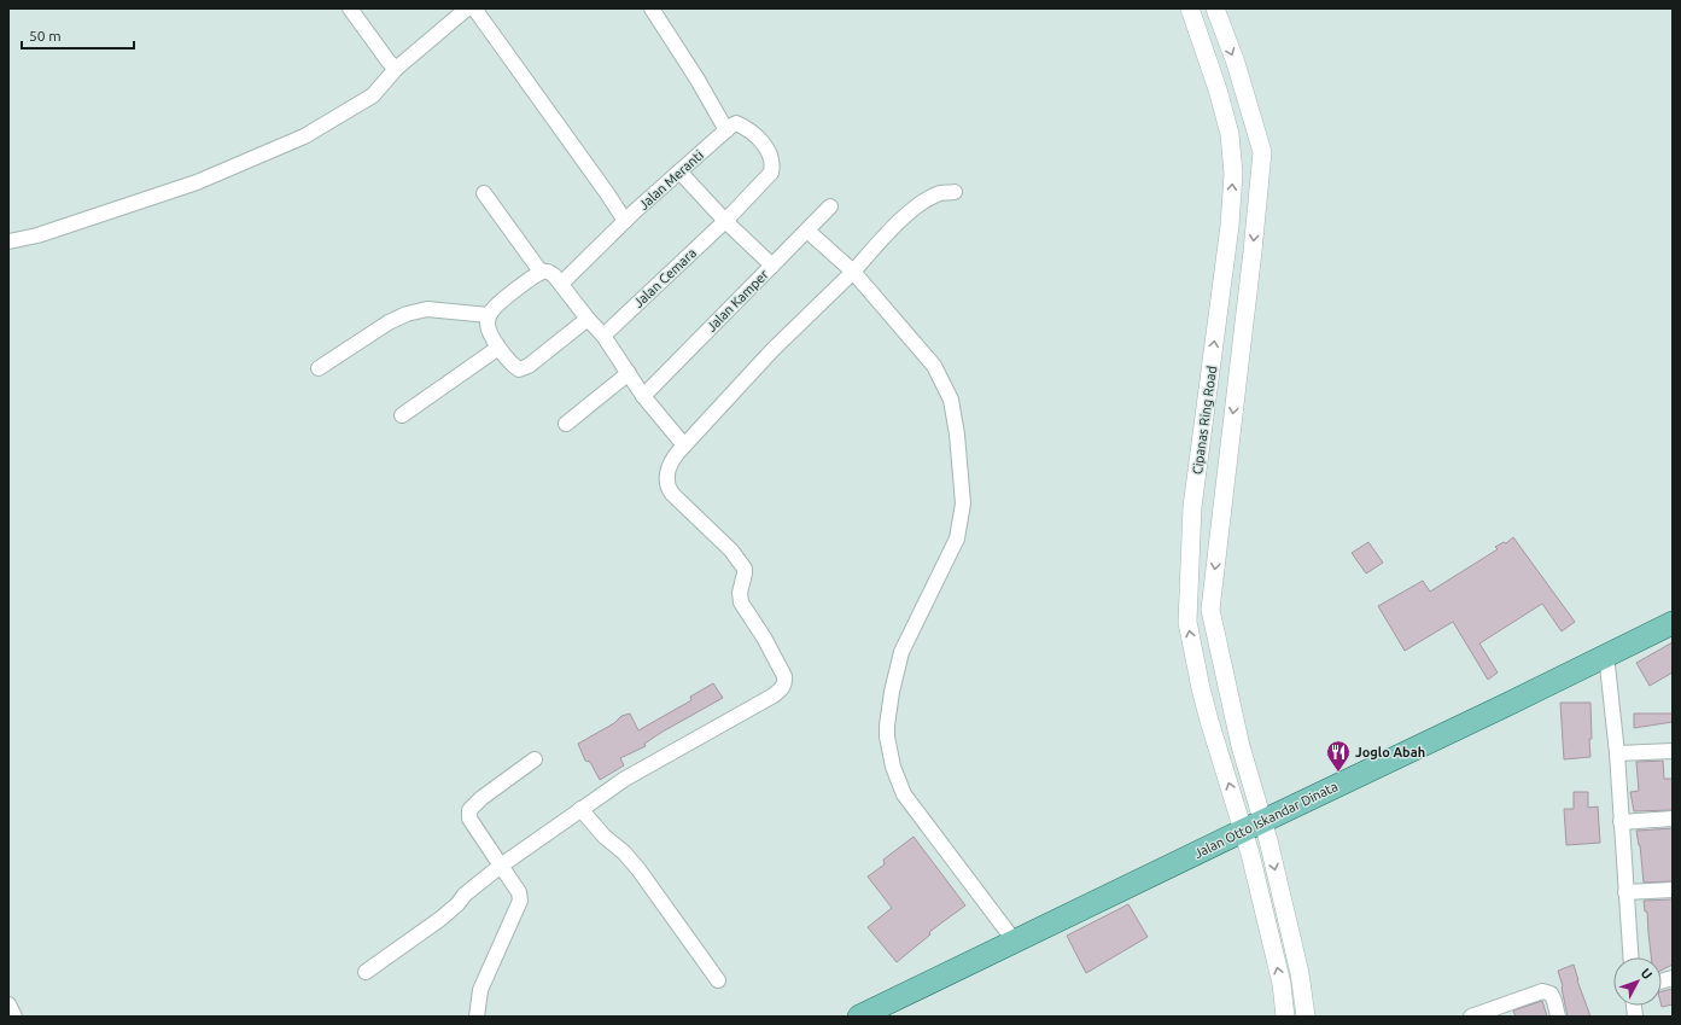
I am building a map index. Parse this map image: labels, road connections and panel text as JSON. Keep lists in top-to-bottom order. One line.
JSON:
{"streets":{"main road":["Jalan Otto Iskandar Dinata"],"street":["Jalan Meranti","Jalan Cemara","Jalan Kamper","Cipanas Ring Road"]},"crossings":[["Jalan Meranti","Jalan Cemara"],["Cipanas Ring Road","Jalan Otto Iskandar Dinata"]],"places":{"restaurant":["Joglo Abah"]},"scale_bar":"50 m","north":"top right"}
